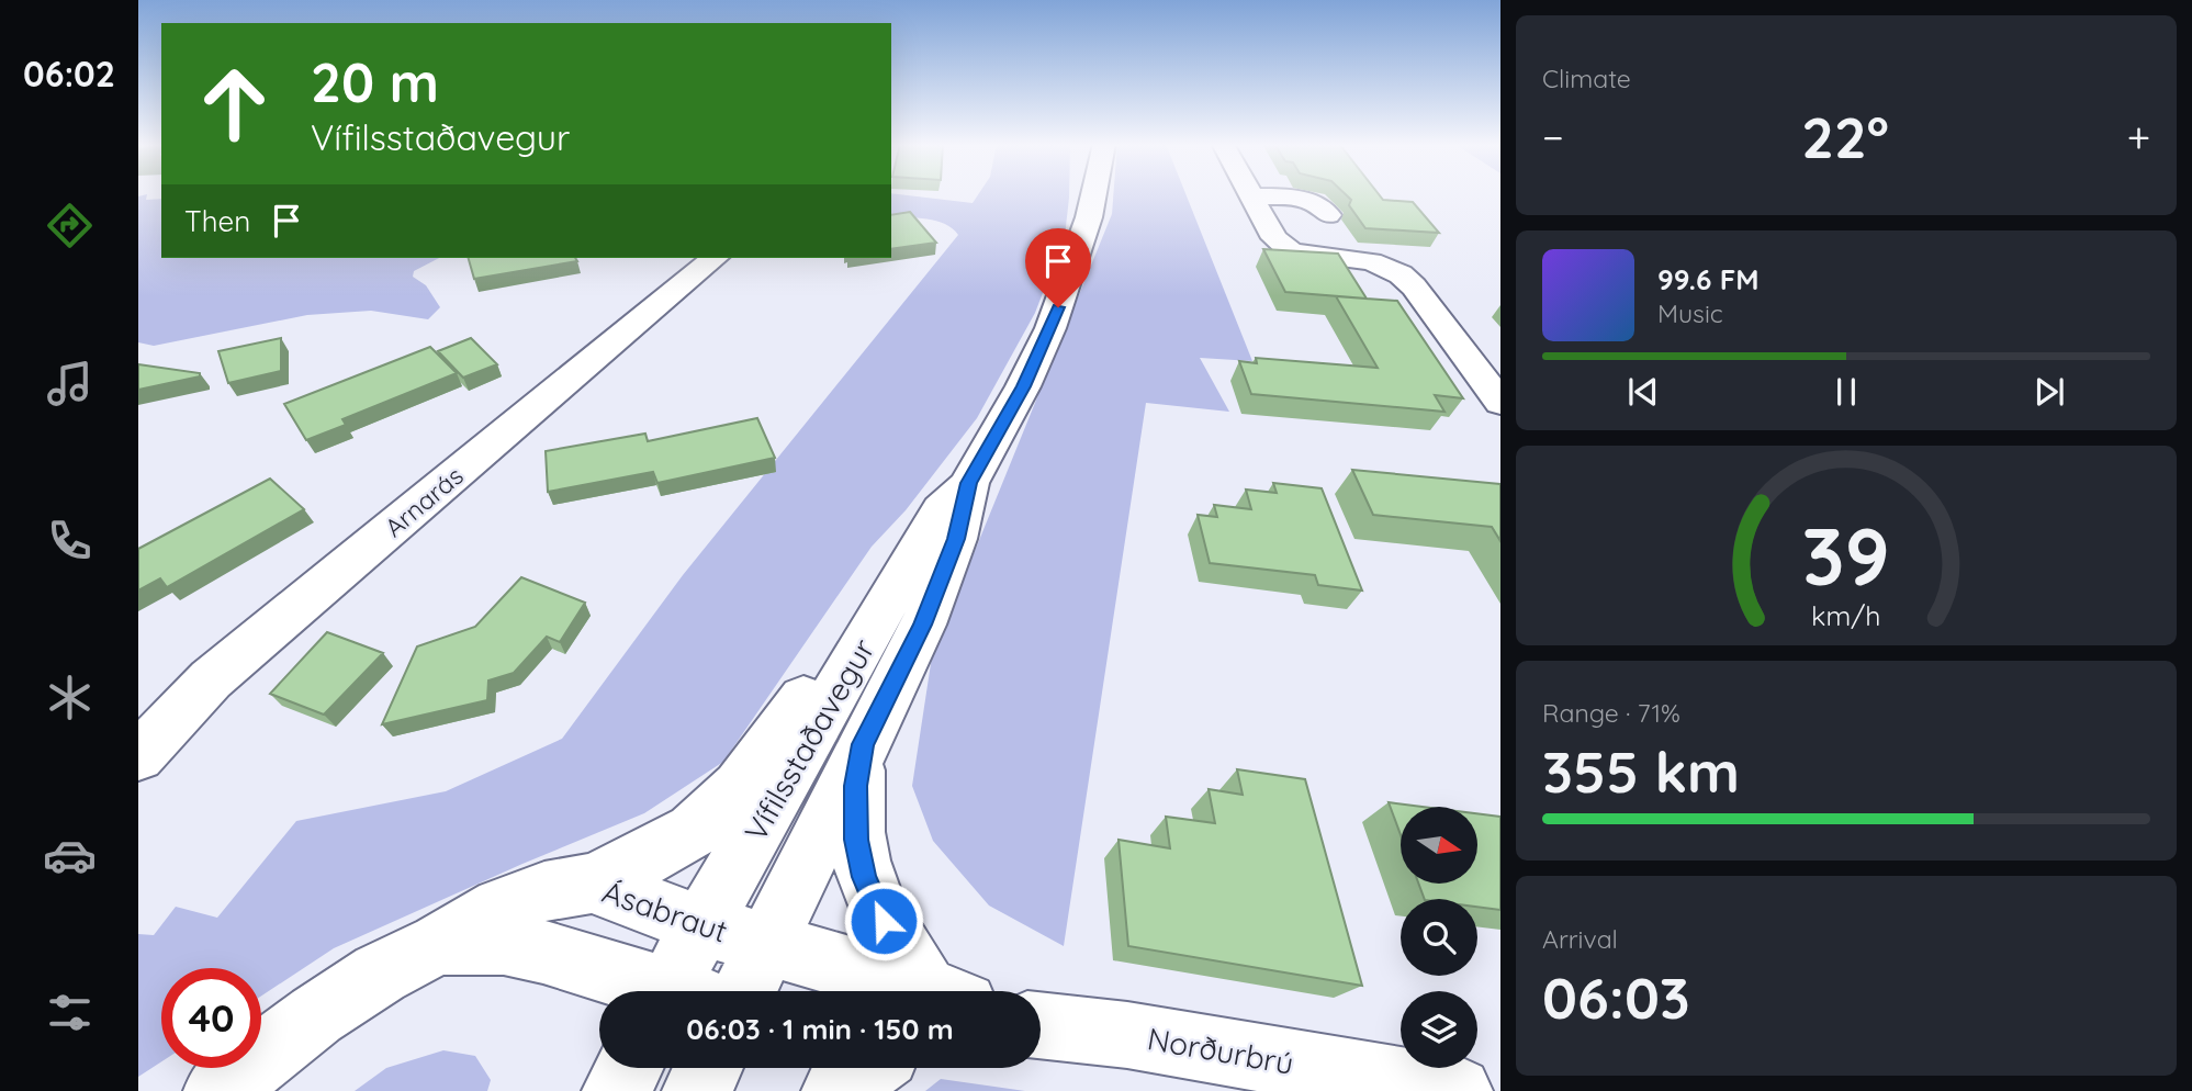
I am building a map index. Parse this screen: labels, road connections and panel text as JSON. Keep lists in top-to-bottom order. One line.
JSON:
{"streets":{"street":["Arnarás","Vífilsstaðavegur","Ásabraut","Norðurbrú"]},"crossings":[["Vífilsstaðavegur","Ásabraut"]],"north":"right","page":{"tabs":"06:02","tile":["Climate",["Range · 71%","355 km"],["Arrival","06:03"]],"turn":["20 m","Vífilsstaðavegur"],"heat":["−","22°","+"],"then":"Then","song":["99.6 FM","Music"],"limit":"40","trip":"06:03 · 1 min · 150 m","gauge":["39","km/h"]}}
